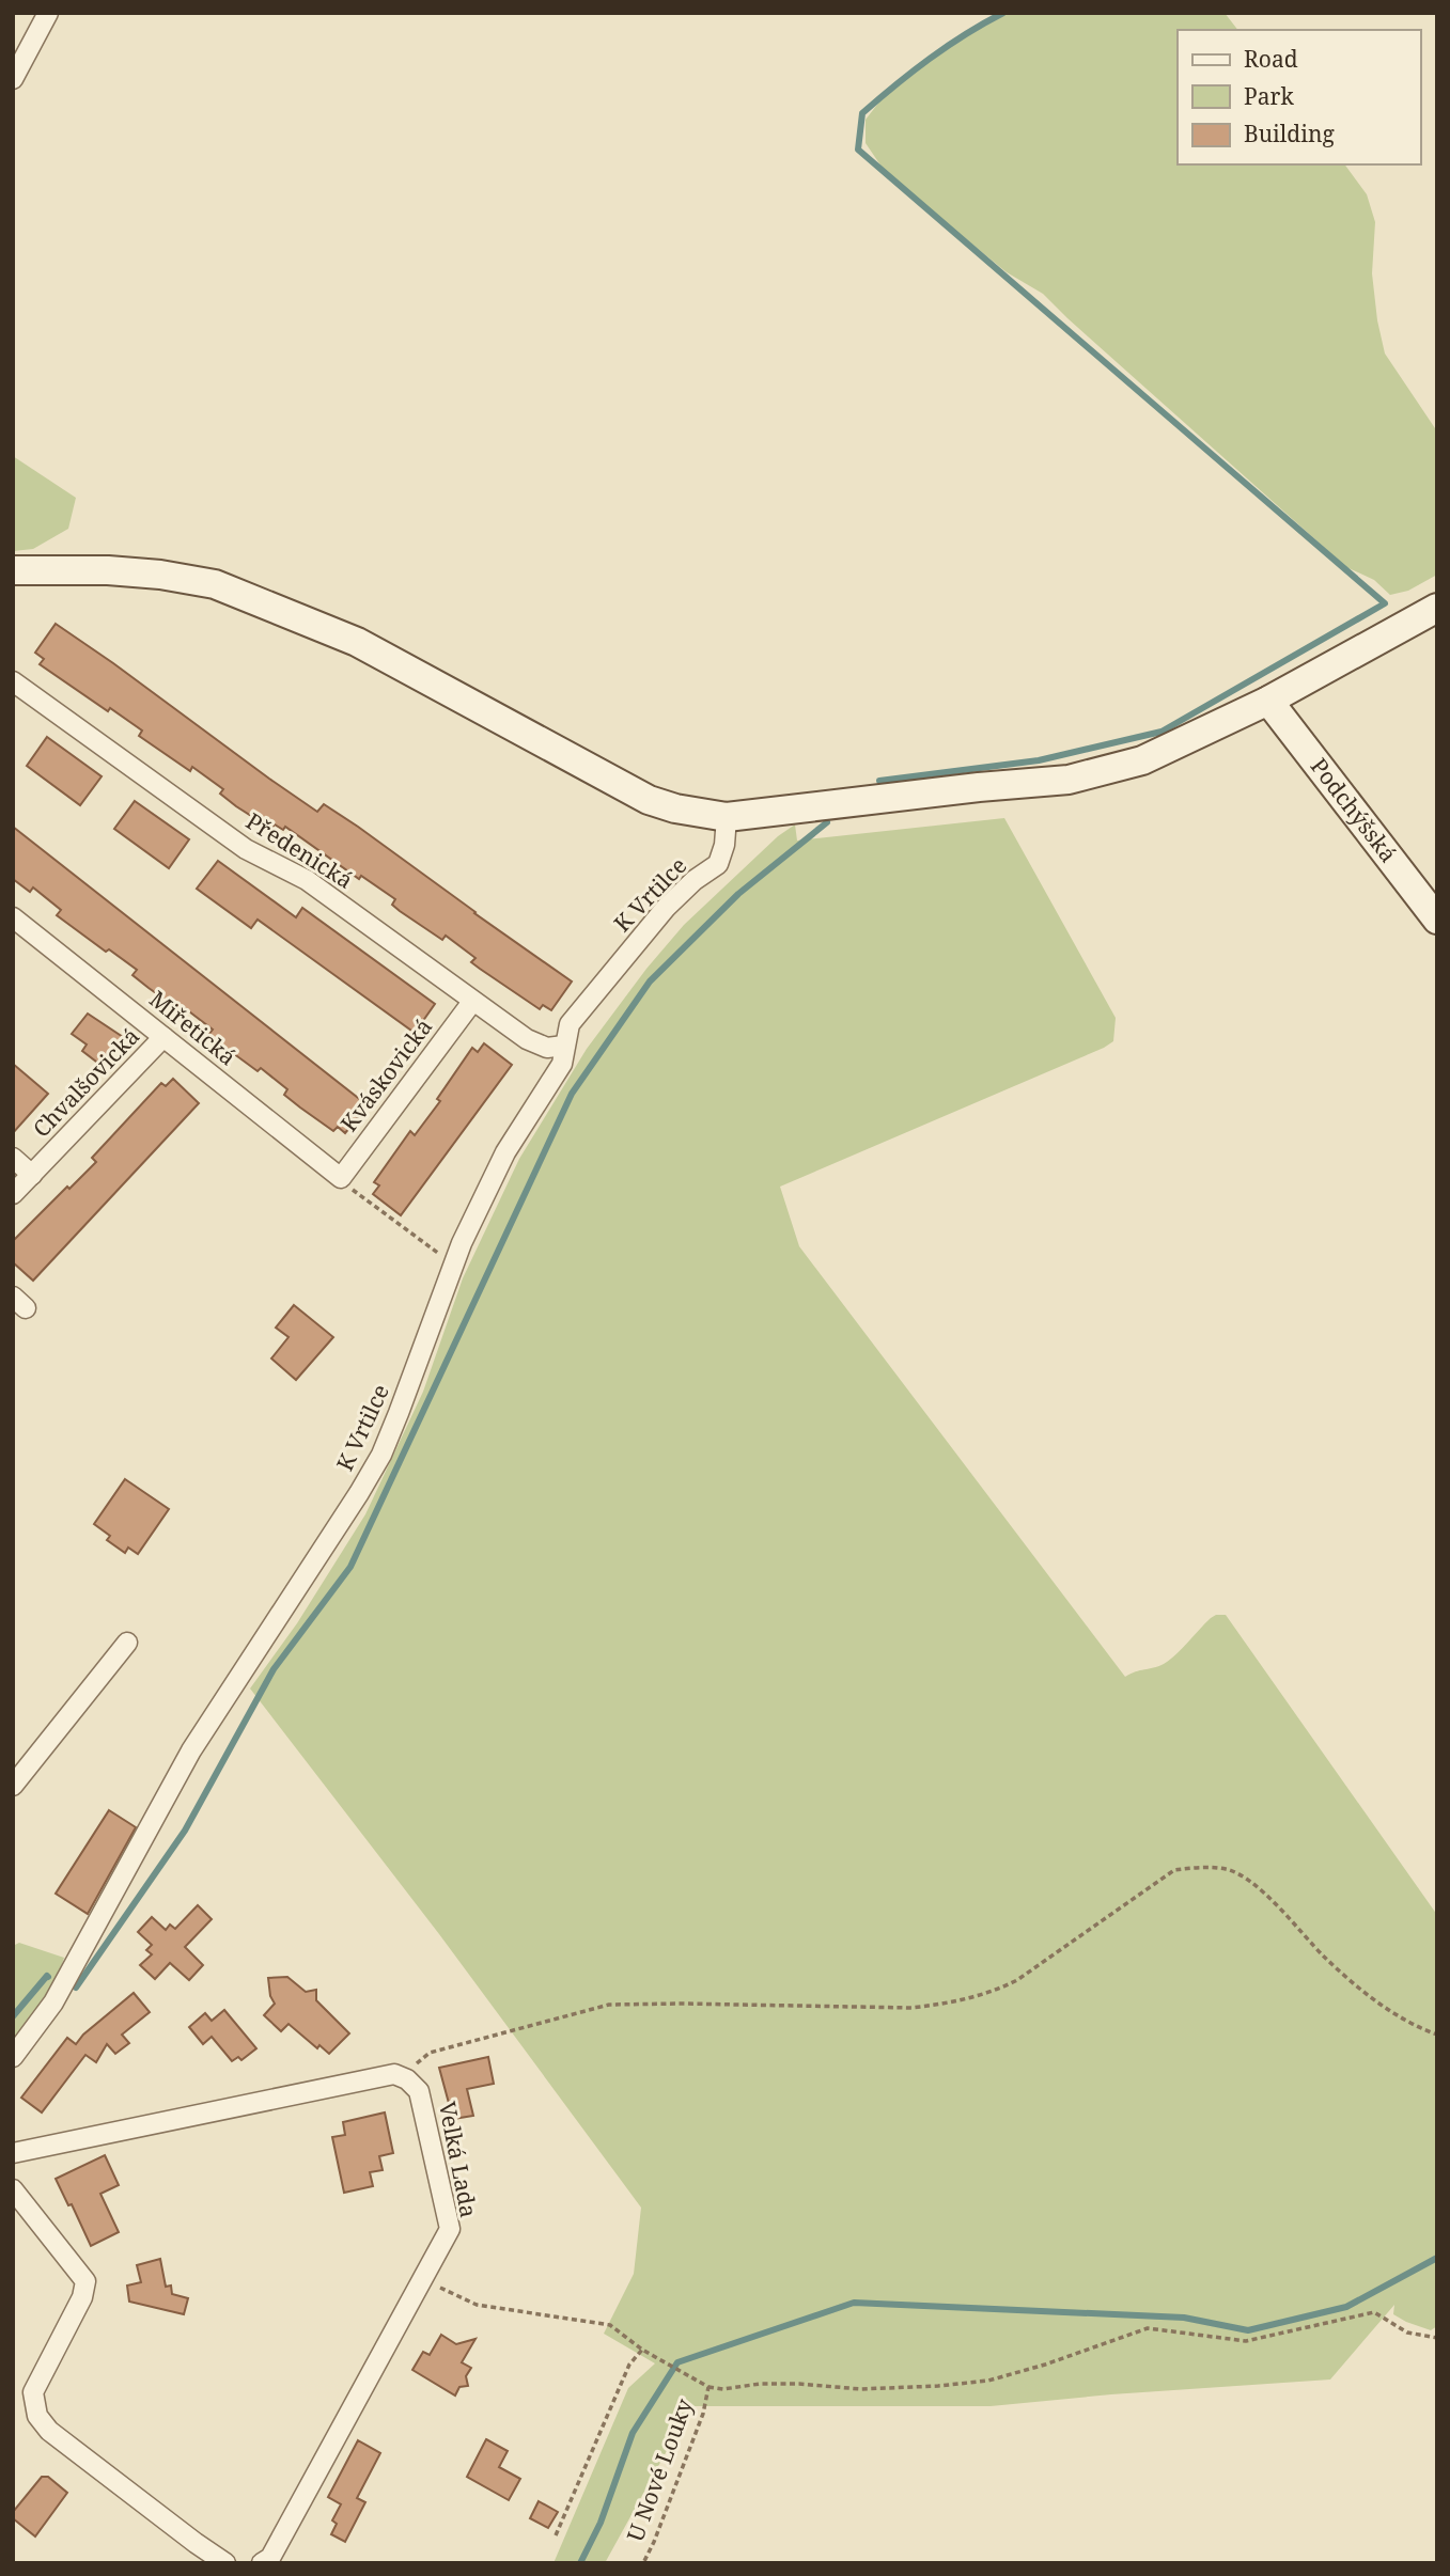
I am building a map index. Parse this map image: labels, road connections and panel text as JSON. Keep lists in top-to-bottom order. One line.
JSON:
{"streets":{"street":["Podchýšská","Předenická","K Vrtilce","Miřetická","Kváskovická","Chvalšovická","Velká Lada"],"path":["U Nové Louky"]},"crossings":[["Předenická","K Vrtilce"],["Předenická","Kváskovická"],["Miřetická","Kváskovická"],["Miřetická","Chvalšovická"],["Velká Lada","U Nové Louky"]],"legend":["Road","Park","Building"]}
